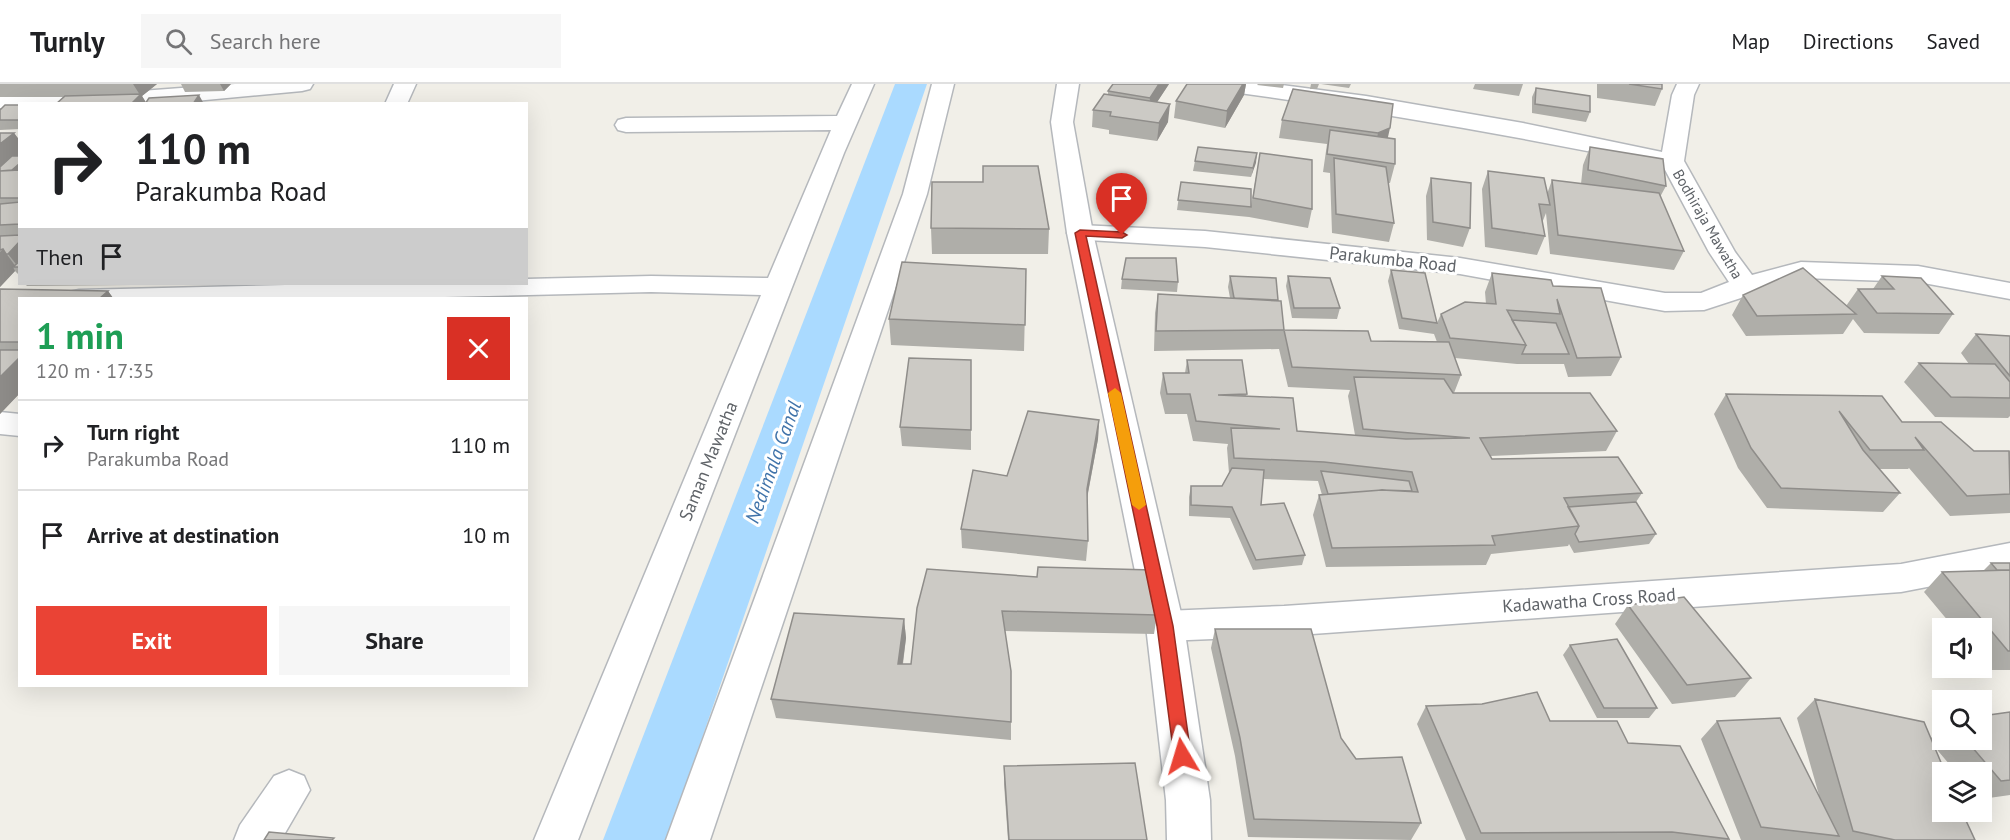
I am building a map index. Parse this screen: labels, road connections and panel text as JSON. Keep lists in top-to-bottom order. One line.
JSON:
{"streets":{"street":["Bodhiraja Mawatha","Parakumba Road","Saman Mawatha","Kadawatha Cross Road"]},"crossings":[["Bodhiraja Mawatha","Parakumba Road"]],"water":["Nedimala Canal"],"page":{"header":"Turnly","search":"Search here","nav":["Map","Directions","Saved"],"turn":["110 m","Parakumba Road"],"then":"Then","heading":["1 min","120 m · 17:35"],"list":[{"name":"Turn right","note":"Parakumba Road","value":"110 m"},{"name":"Arrive at destination","value":"10 m"}],"buttons":["Exit","Share"]}}
